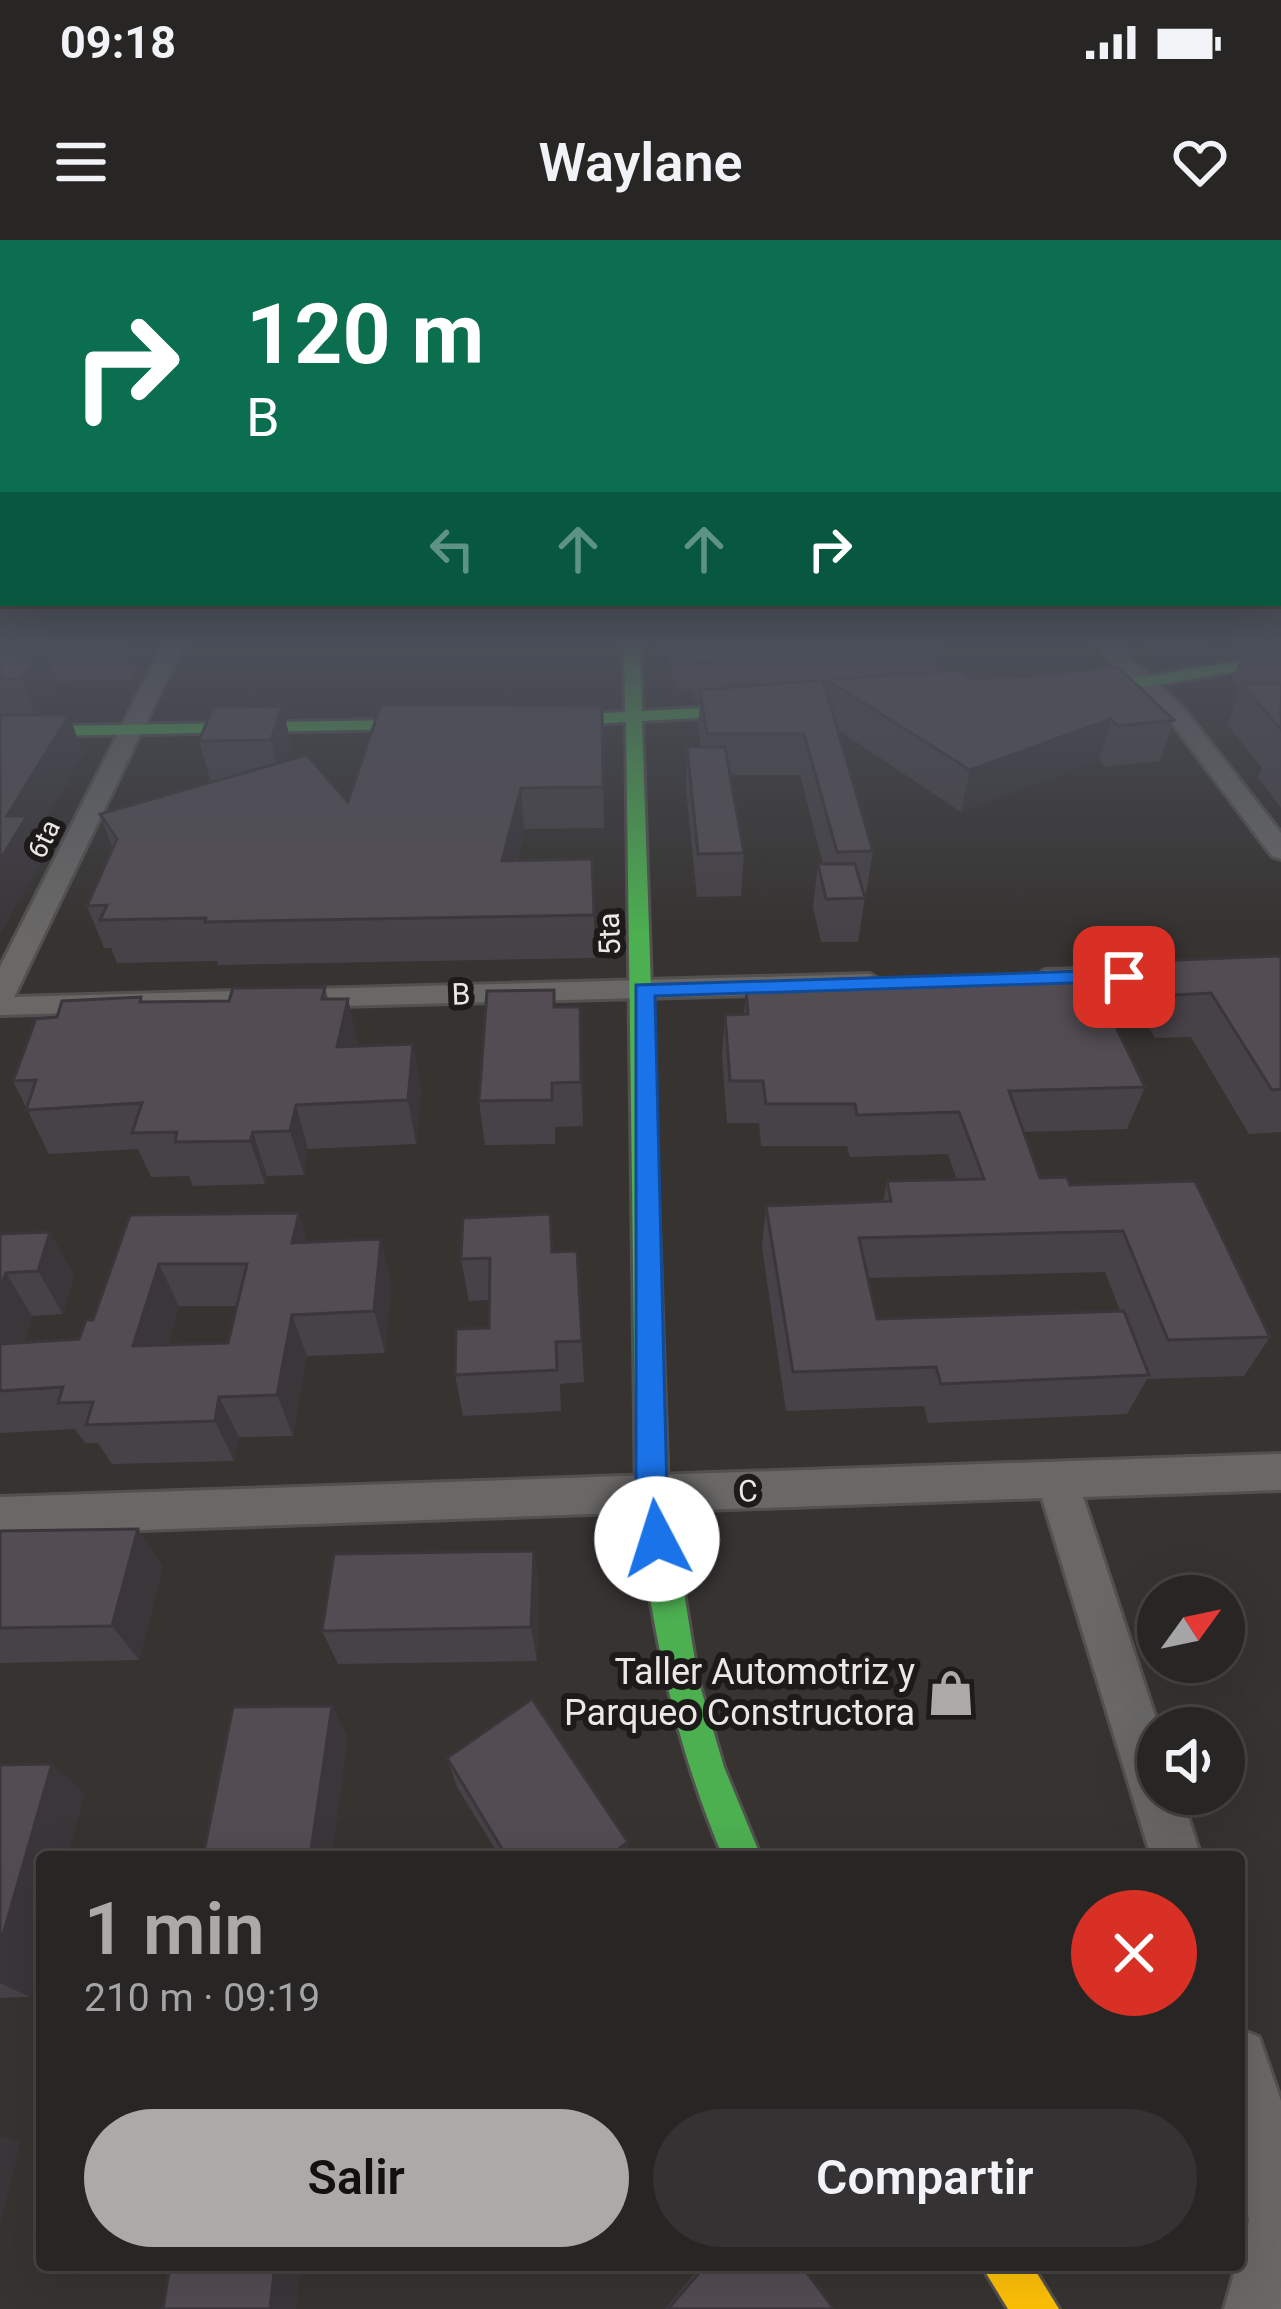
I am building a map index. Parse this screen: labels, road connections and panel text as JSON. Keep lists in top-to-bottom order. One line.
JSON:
{"streets":{"street":["6ta","5ta","B","C"]},"crossings":[["5ta","B"],["5ta","C"]],"places":{"shop":["Taller Automotriz y Parqueo Constructora"]},"north":"top right","page":{"status":"09:18","header":"Waylane","turn":["120 m","B"],"heading":["1 min","210 m · 09:19"],"buttons":["Salir","Compartir"]}}
